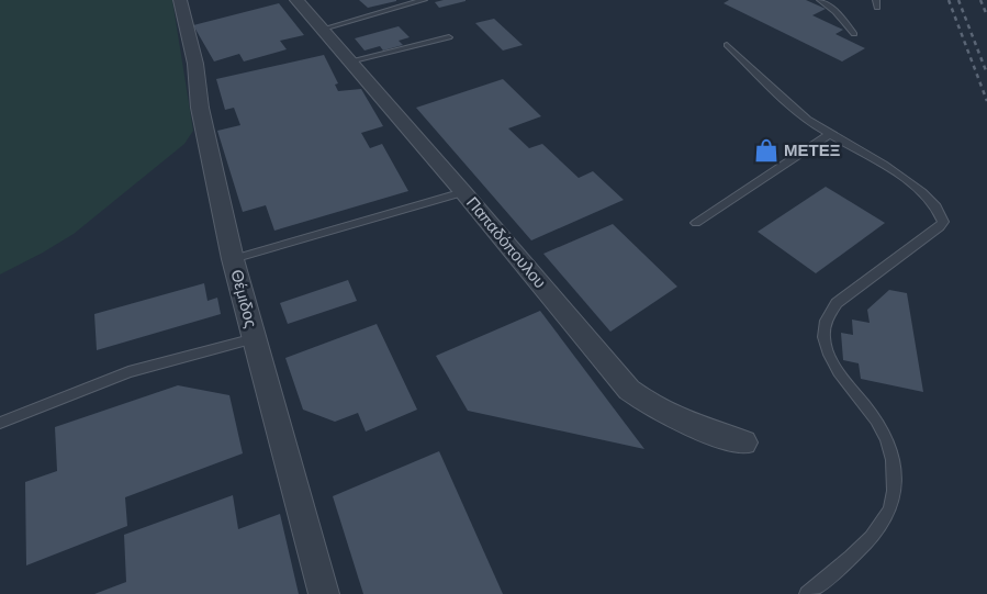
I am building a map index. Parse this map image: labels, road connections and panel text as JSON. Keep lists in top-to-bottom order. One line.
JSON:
{"streets":{"street":["Παπαδόπουλου","Θέμιδος"]},"places":{"shop":["ΜΕΤΕΞ"]}}
